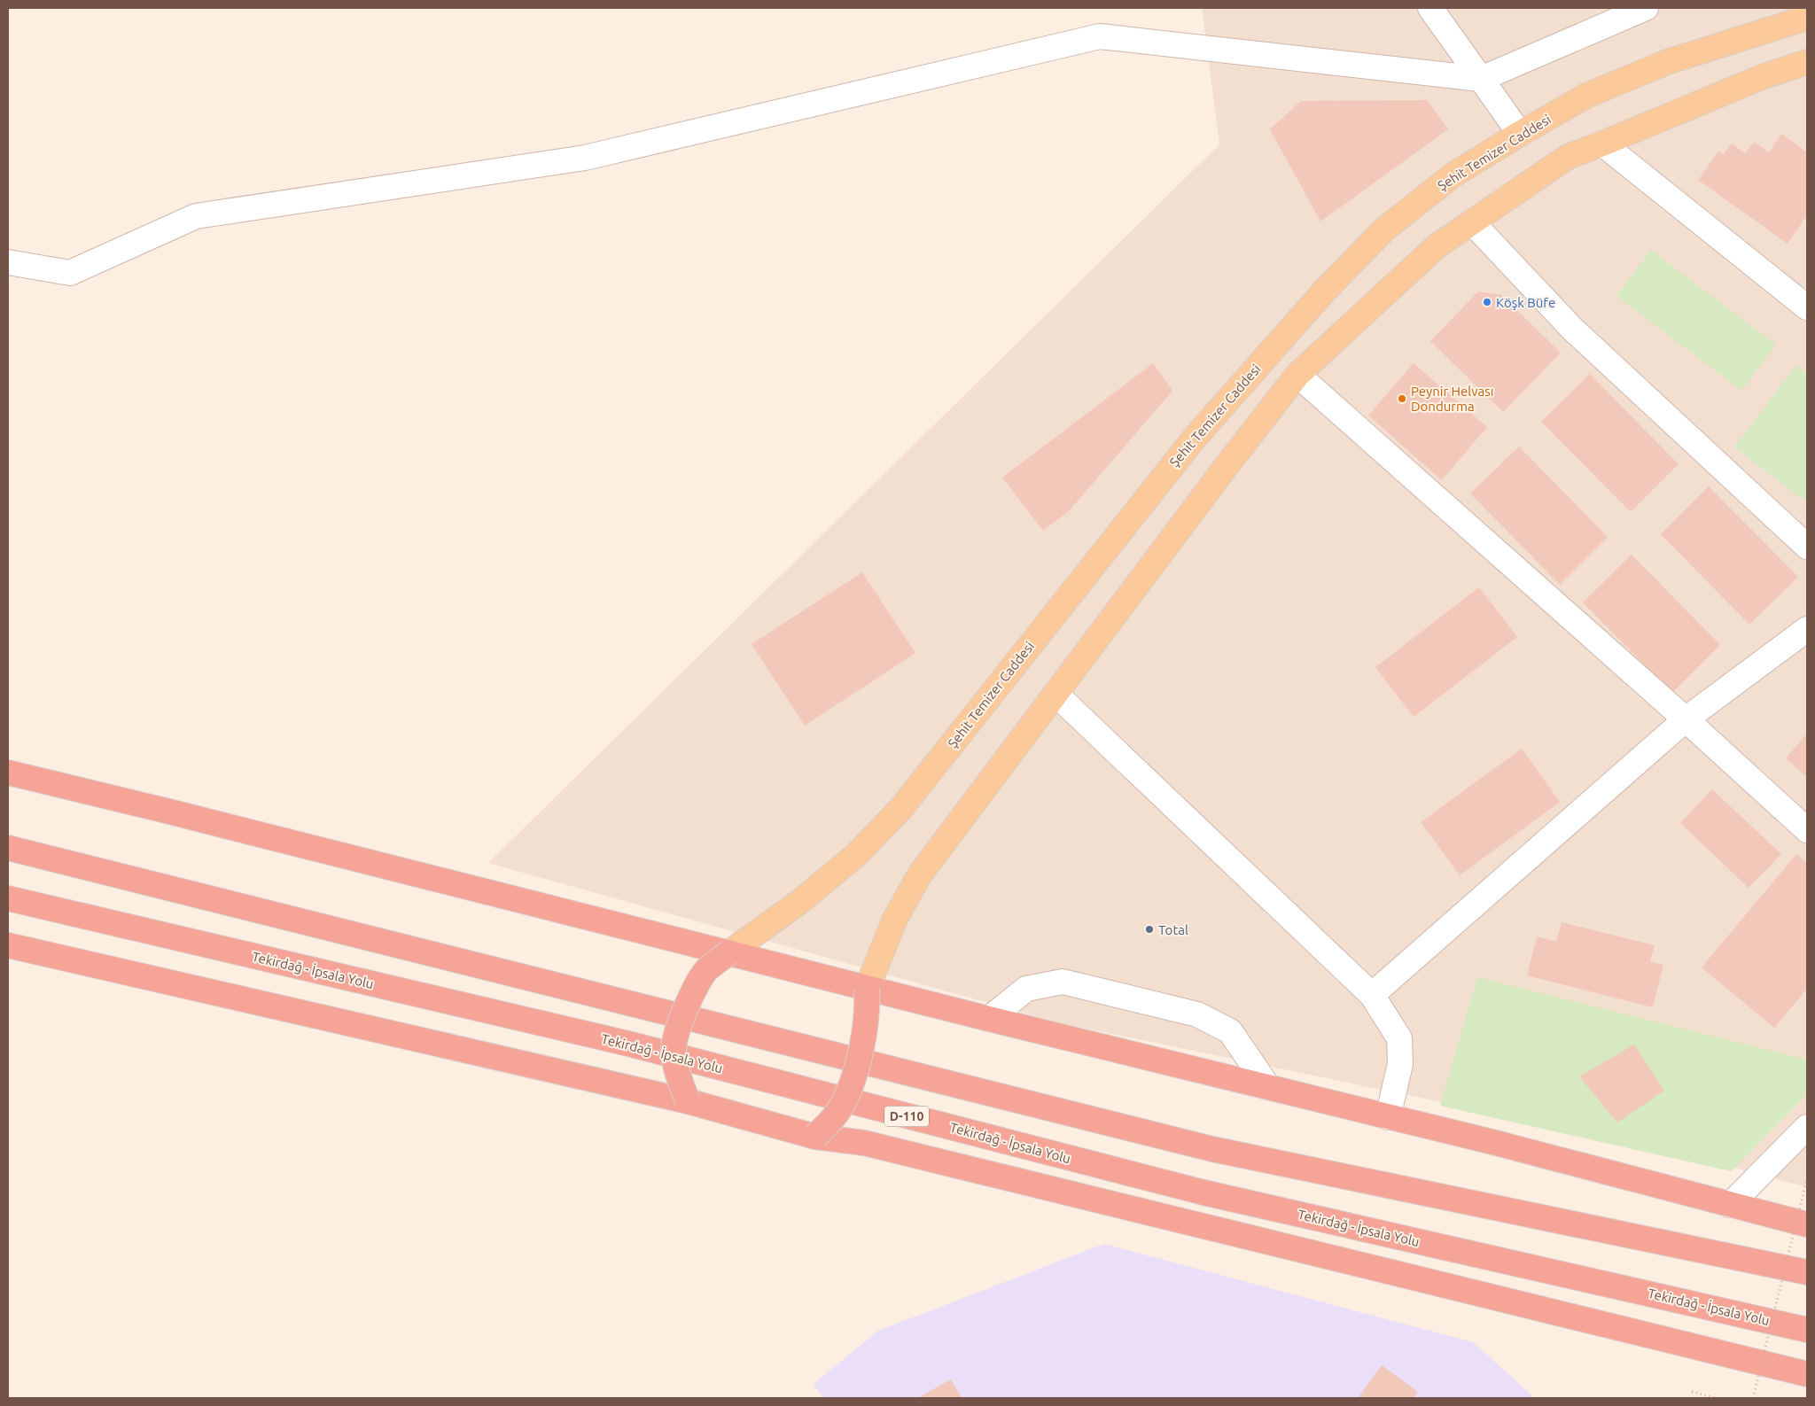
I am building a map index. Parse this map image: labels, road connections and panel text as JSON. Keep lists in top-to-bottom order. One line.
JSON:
{"streets":{"highway":["Tekirdağ - İpsala Yolu","D-110"],"main road":["Şehit Temizer Caddesi"]},"places":["Köşk Büfe","Peynir Helvası Dondurma","Total"]}
